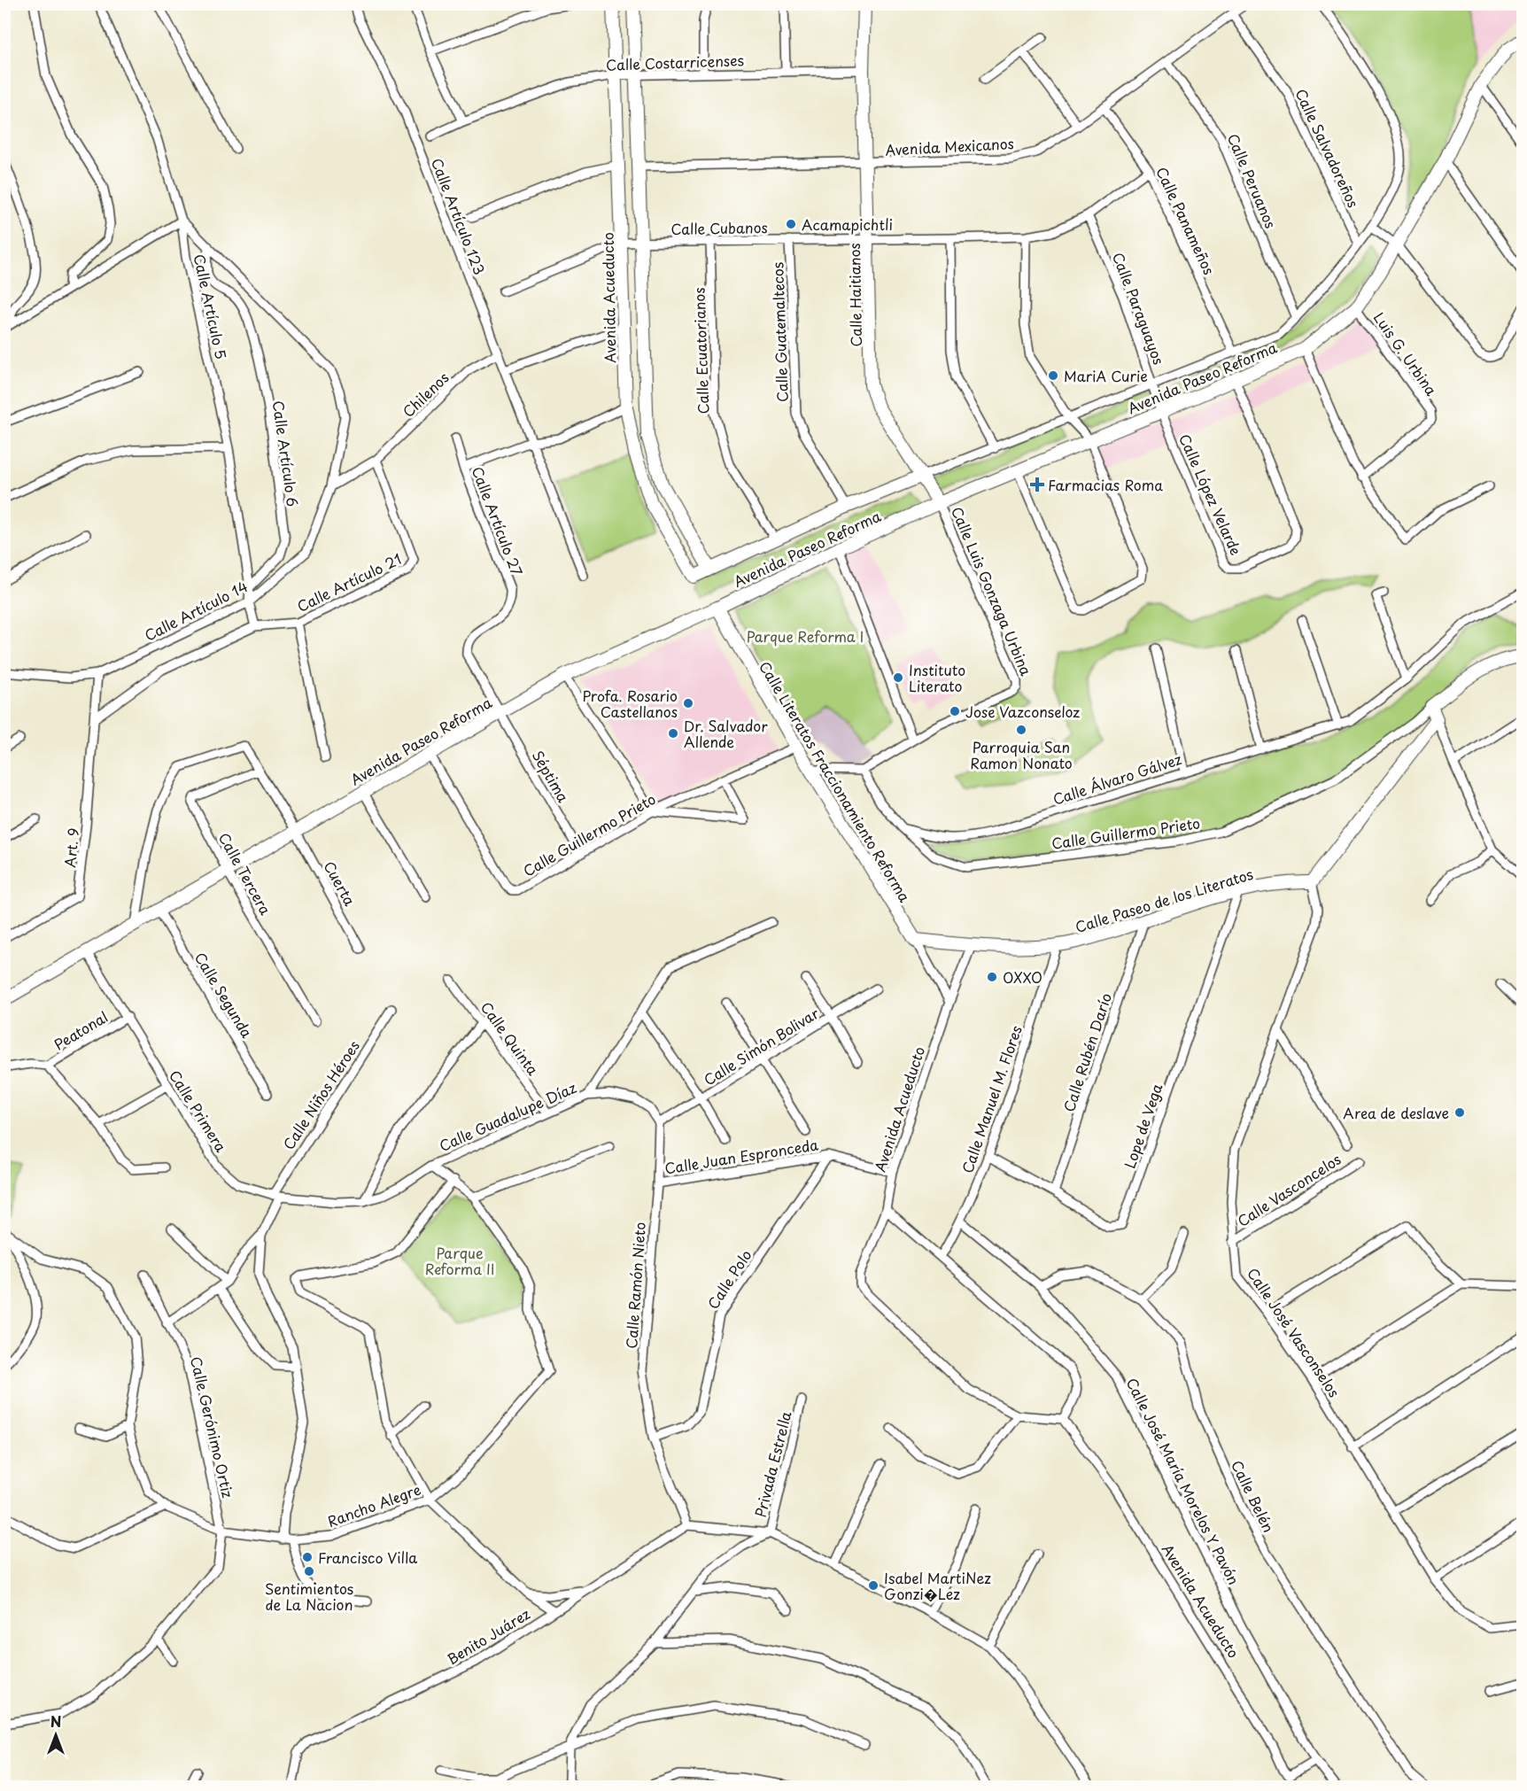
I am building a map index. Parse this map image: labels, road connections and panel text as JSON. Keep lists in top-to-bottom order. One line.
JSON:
{"streets":{"main road":["Calle Haitianos","Avenida Acueducto","Avenida Paseo Reforma","Calle Luis Gonzaga Urbina","Calle Literatos Fraccionamiento Reforma","Calle Paseo de los Literatos"],"street":["Calle Costarricenses","Avenida Mexicanos","Calle Salvadoreños","Calle Peruanos","Calle Artículo 123","Calle Panameños","Calle Cubanos","Calle Artículo 5","Calle Paraguayos","Calle Guatemaltecos","Calle Ecuatorianos","Luis G. Urbina","Chilenos","Calle Artículo 6","Calle López Velarde","Calle Artículo 27","Calle Artículo 21","Calle Artículo 14","Séptima","Calle Álvaro Gálvez","Calle Guillermo Prieto","Art. 9","Calle Tercera","Cuerta","Calle Segunda","Peatonal","Calle Quinta","Calle Simón Bolivar","Calle Rubén Darío","Calle Niños Héroes","Calle Manuel M. Flores","Calle Primera","Calle Guadalupe Díaz","Lope de Vega","Calle Juan Espronceda","Calle Vasconcelos","Calle Polo","Calle Ramón Nieto","Calle José Vasconselos","Calle Gerónimo Ortiz","Privada Estrella","Calle José María Morelos Y Pavón","Calle Belén","Rancho Alegre","Benito Juárez"]},"crossings":[["Calle Costarricenses","Calle Haitianos"],["Calle Costarricenses","Avenida Acueducto"],["Avenida Mexicanos","Calle Salvadoreños"],["Avenida Mexicanos","Calle Peruanos"],["Avenida Mexicanos","Calle Panameños"],["Avenida Mexicanos","Calle Haitianos"],["Calle Salvadoreños","Avenida Paseo Reforma"],["Calle Peruanos","Avenida Paseo Reforma"],["Calle Artículo 123","Chilenos"],["Calle Panameños","Calle Cubanos"],["Calle Panameños","Avenida Paseo Reforma"],["Calle Cubanos","Calle Haitianos"],["Calle Cubanos","Avenida Acueducto"],["Calle Cubanos","Calle Paraguayos"],["Calle Cubanos","Calle Guatemaltecos"],["Calle Cubanos","Calle Ecuatorianos"],["Calle Haitianos","Avenida Paseo Reforma"],["Calle Haitianos","Calle Luis Gonzaga Urbina"],["Avenida Acueducto","Avenida Paseo Reforma"],["Avenida Acueducto","Calle Paseo de los Literatos"],["Avenida Acueducto","Calle Juan Espronceda"],["Avenida Acueducto","Calle José María Morelos Y Pavón"],["Calle Artículo 5","Calle Artículo 6"],["Calle Artículo 5","Calle Artículo 21"],["Calle Artículo 5","Calle Artículo 14"],["Calle Paraguayos","Avenida Paseo Reforma"],["Calle Paraguayos","Calle López Velarde"],["Calle Guatemaltecos","Avenida Paseo Reforma"],["Calle Ecuatorianos","Avenida Paseo Reforma"],["Luis G. Urbina","Avenida Paseo Reforma"],["Avenida Paseo Reforma","Calle López Velarde"],["Avenida Paseo Reforma","Calle Artículo 27"],["Avenida Paseo Reforma","Calle Luis Gonzaga Urbina"],["Avenida Paseo Reforma","Séptima"],["Avenida Paseo Reforma","Calle Literatos Fraccionamiento Reforma"],["Avenida Paseo Reforma","Calle Guillermo Prieto"],["Avenida Paseo Reforma","Calle Tercera"],["Avenida Paseo Reforma","Cuerta"],["Avenida Paseo Reforma","Calle Segunda"],["Avenida Paseo Reforma","Calle Primera"],["Chilenos","Calle Artículo 21"],["Chilenos","Calle Artículo 14"],["Calle Artículo 6","Calle Artículo 14"],["Calle Artículo 27","Séptima"],["Calle Artículo 21","Art. 9"],["Calle Luis Gonzaga Urbina","Calle Guillermo Prieto"],["Séptima","Calle Guillermo Prieto"],["Calle Álvaro Gálvez","Calle Guillermo Prieto"],["Calle Literatos Fraccionamiento Reforma","Calle Guillermo Prieto"],["Calle Literatos Fraccionamiento Reforma","Calle Paseo de los Literatos"],["Calle Tercera","Cuerta"],["Calle Paseo de los Literatos","Calle Rubén Darío"],["Calle Paseo de los Literatos","Calle Manuel M. Flores"],["Calle Paseo de los Literatos","Lope de Vega"],["Calle Paseo de los Literatos","Calle José Vasconselos"],["Peatonal","Calle Primera"],["Calle Quinta","Calle Guadalupe Díaz"],["Calle Simón Bolivar","Calle Ramón Nieto"],["Calle Rubén Darío","Lope de Vega"],["Calle Niños Héroes","Calle Primera"],["Calle Manuel M. Flores","Lope de Vega"],["Calle Manuel M. Flores","Calle José María Morelos Y Pavón"],["Calle Primera","Calle Guadalupe Díaz"],["Calle Primera","Rancho Alegre"],["Calle Guadalupe Díaz","Rancho Alegre"],["Calle Juan Espronceda","Calle Polo"],["Calle Juan Espronceda","Calle Ramón Nieto"],["Calle Vasconcelos","Calle José Vasconselos"],["Calle Polo","Calle Ramón Nieto"],["Calle Ramón Nieto","Benito Juárez"],["Calle Gerónimo Ortiz","Rancho Alegre"],["Calle José María Morelos Y Pavón","Calle Belén"]],"parks":["Parque Reforma I","Parque Reforma II"],"places":{"other":["Acamapichtli","MariA Curie","Instituto Literato","Profa. Rosario Castellanos","Jose Vazconseloz","Parroquia San Ramon Nonato","Dr. Salvador Allende","OXXO","Area de deslave","Francisco Villa","Sentimientos de La Nacion","Isabel MartiNez Gonzi�Lez"],"health":["Farmacias Roma"]},"north":"top"}
